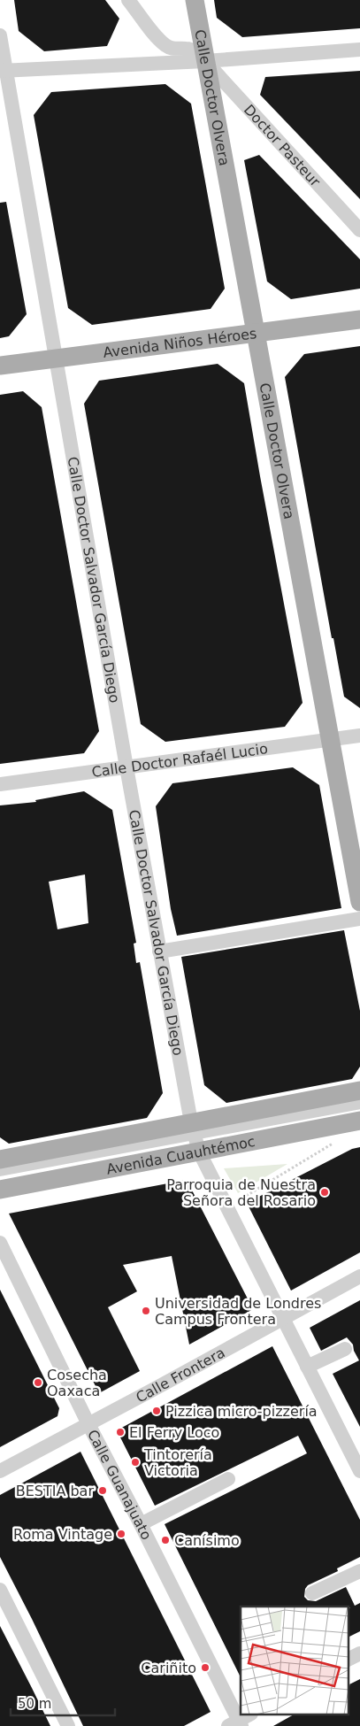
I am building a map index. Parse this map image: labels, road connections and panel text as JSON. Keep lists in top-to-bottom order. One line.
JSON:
{"streets":{"main road":["Calle Doctor Olvera","Avenida Niños Héroes","Avenida Cuauhtémoc"],"street":["Doctor Pasteur","Calle Doctor Salvador García Diego","Calle Doctor Rafaél Lucio","Calle Frontera","Calle Guanajuato"]},"crossings":[["Calle Doctor Olvera","Doctor Pasteur"],["Calle Doctor Olvera","Avenida Niños Héroes"],["Calle Doctor Olvera","Calle Doctor Rafaél Lucio"],["Avenida Niños Héroes","Calle Doctor Salvador García Diego"],["Calle Doctor Salvador García Diego","Calle Doctor Rafaél Lucio"],["Calle Doctor Salvador García Diego","Avenida Cuauhtémoc"],["Calle Doctor Salvador García Diego","Calle Frontera"],["Calle Frontera","Calle Guanajuato"]],"places":["Parroquia de Nuestra Señora del Rosario","Universidad de Londres Campus Frontera","Cosecha Oaxaca","Pizzica micro-pizzería","El Ferry Loco","Tintorería Victoria","BESTIA bar","Roma Vintage","Canísimo","Cariñito"],"scale_bar":"50 m"}
